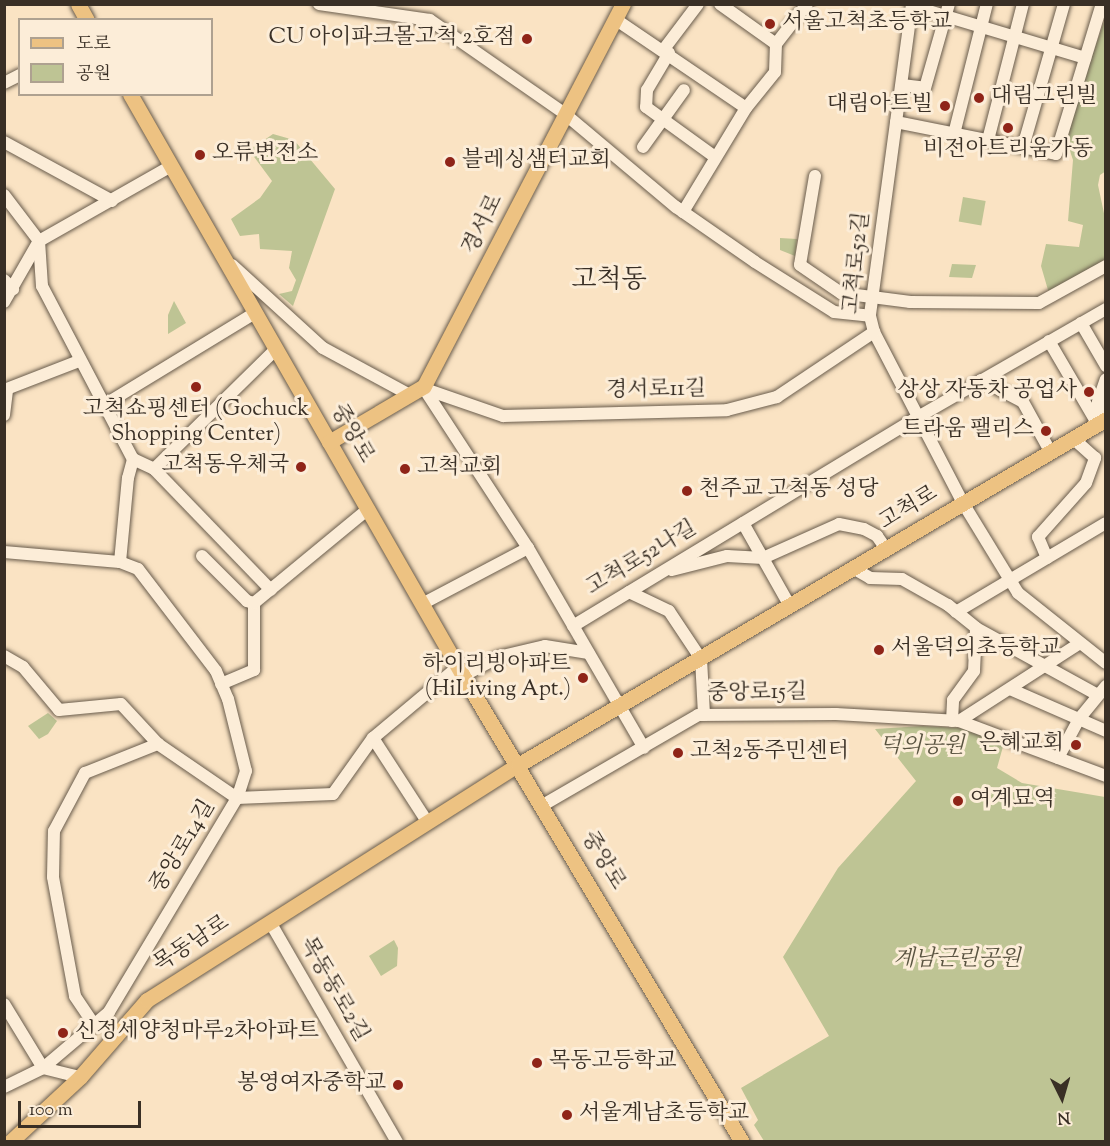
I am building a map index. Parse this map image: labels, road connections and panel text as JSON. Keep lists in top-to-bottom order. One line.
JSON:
{"streets":{"main road":["경서로","중앙로","고척로","목동남로"],"street":["고척로52길","경서로11길","고척로52나길","중앙로15길","중앙로14길","목동동로2길"]},"crossings":[["경서로","경서로11길"],["고척로52길","경서로11길"],["고척로52길","고척로"],["고척로52길","고척로52나길"],["중앙로","고척로"],["중앙로","중앙로15길"],["중앙로","중앙로14길"],["중앙로","목동남로"],["고척로","목동남로"],["목동남로","목동동로2길"]],"districts":["고척동"],"parks":["덕의공원","계남근린공원"],"places":["서울고척초등학교","CU 아이파크몰고척 2호점","대림그린빌","대림아트빌","비전아트리움가동","오류변전소","블레싱샘터교회","고척쇼핑센터 (Gochuck Shopping Center)","상상 자동차 공업사","트라움 팰리스","고척동우체국","고척교회","천주교 고척동 성당","서울덕의초등학교","하이리빙아파트 (HiLiving Apt.)","은혜교회","고척2동주민센터","여계묘역","신정세양청마루2차아파트","목동고등학교","봉영여자중학교","서울계남초등학교"],"legend":["도로","공원"],"scale_bar":"100 m","north":"bottom"}
